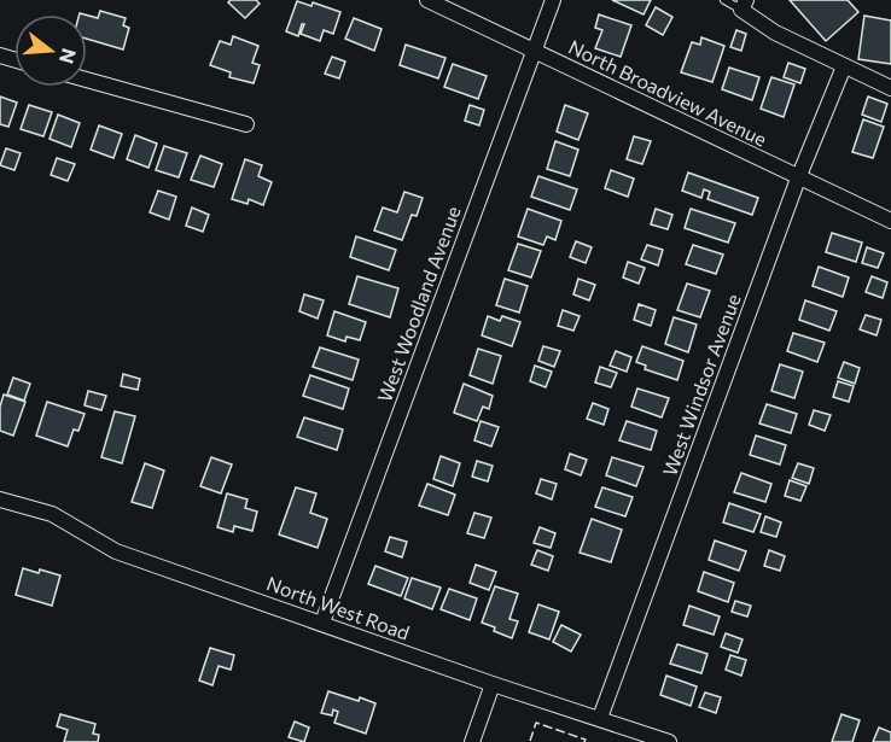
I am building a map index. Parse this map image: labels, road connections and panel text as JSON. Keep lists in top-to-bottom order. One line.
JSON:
{"streets":{"street":["North Broadview Avenue","West Woodland Avenue","West Windsor Avenue","North West Road"]},"crossings":[["North Broadview Avenue","West Woodland Avenue"],["North Broadview Avenue","West Windsor Avenue"],["West Woodland Avenue","North West Road"],["West Windsor Avenue","North West Road"]],"north":"right"}
